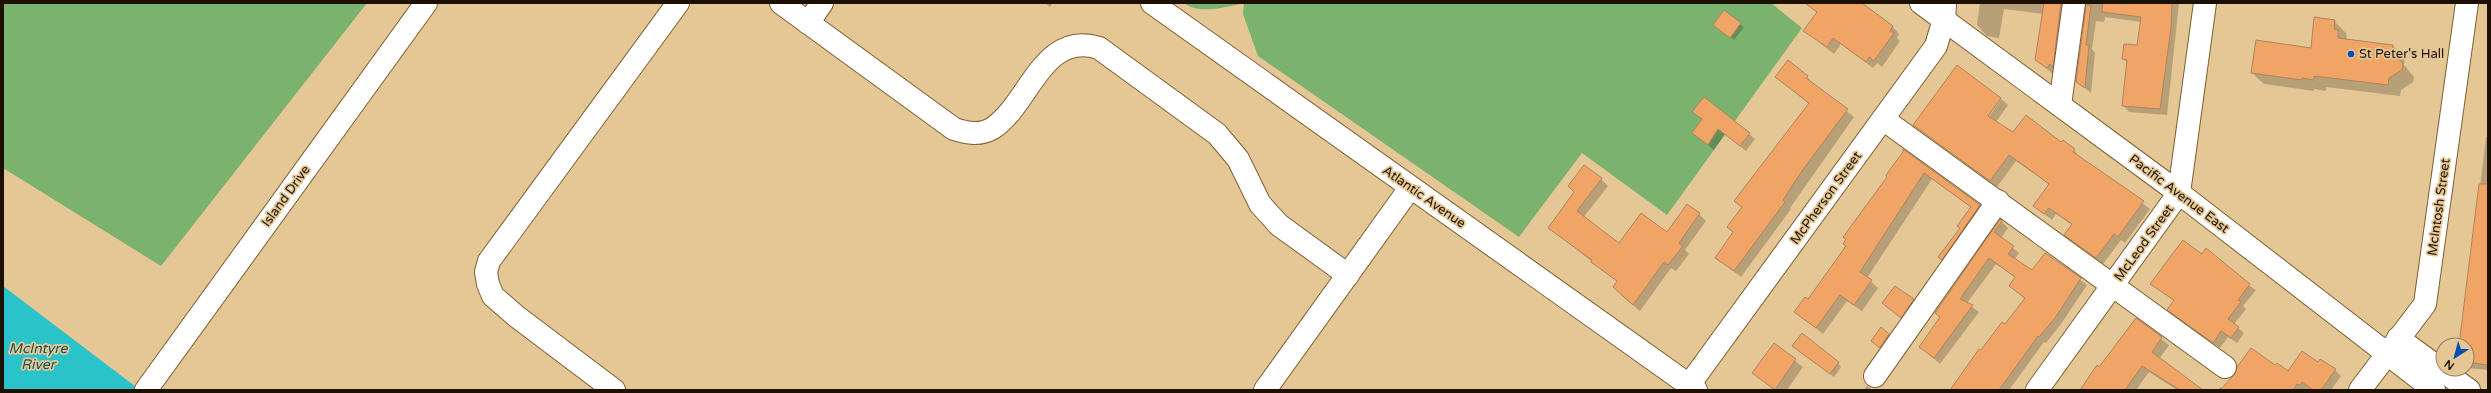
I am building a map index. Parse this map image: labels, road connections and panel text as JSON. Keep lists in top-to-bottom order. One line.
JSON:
{"streets":{"street":["Pacific Avenue East","Island Drive","Atlantic Avenue","McPherson Street","McIntosh Street","McLeod Street"]},"crossings":[["Pacific Avenue East","McPherson Street"],["Pacific Avenue East","McIntosh Street"],["Pacific Avenue East","McLeod Street"],["Atlantic Avenue","McPherson Street"]],"water":["McIntyre River"],"places":["St Peter's Hall"],"north":"bottom left"}
